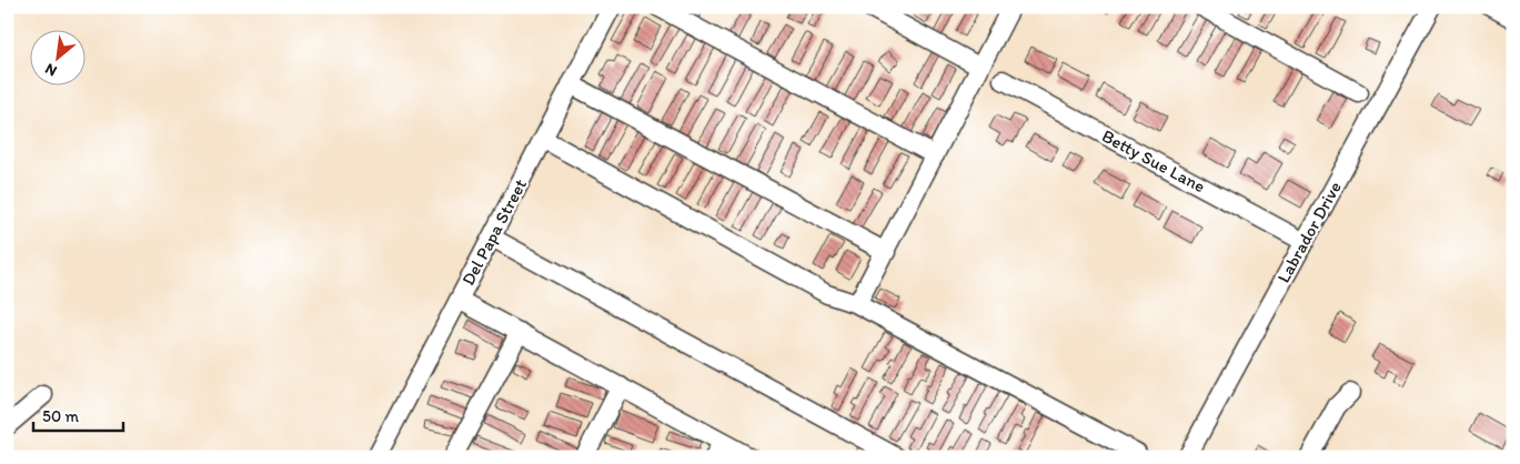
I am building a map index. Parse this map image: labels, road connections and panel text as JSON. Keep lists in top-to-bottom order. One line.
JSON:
{"streets":{"street":["Betty Sue Lane","Del Papa Street","Labrador Drive"]},"crossings":[["Betty Sue Lane","Labrador Drive"]],"scale_bar":"50 m","north":"bottom left"}
